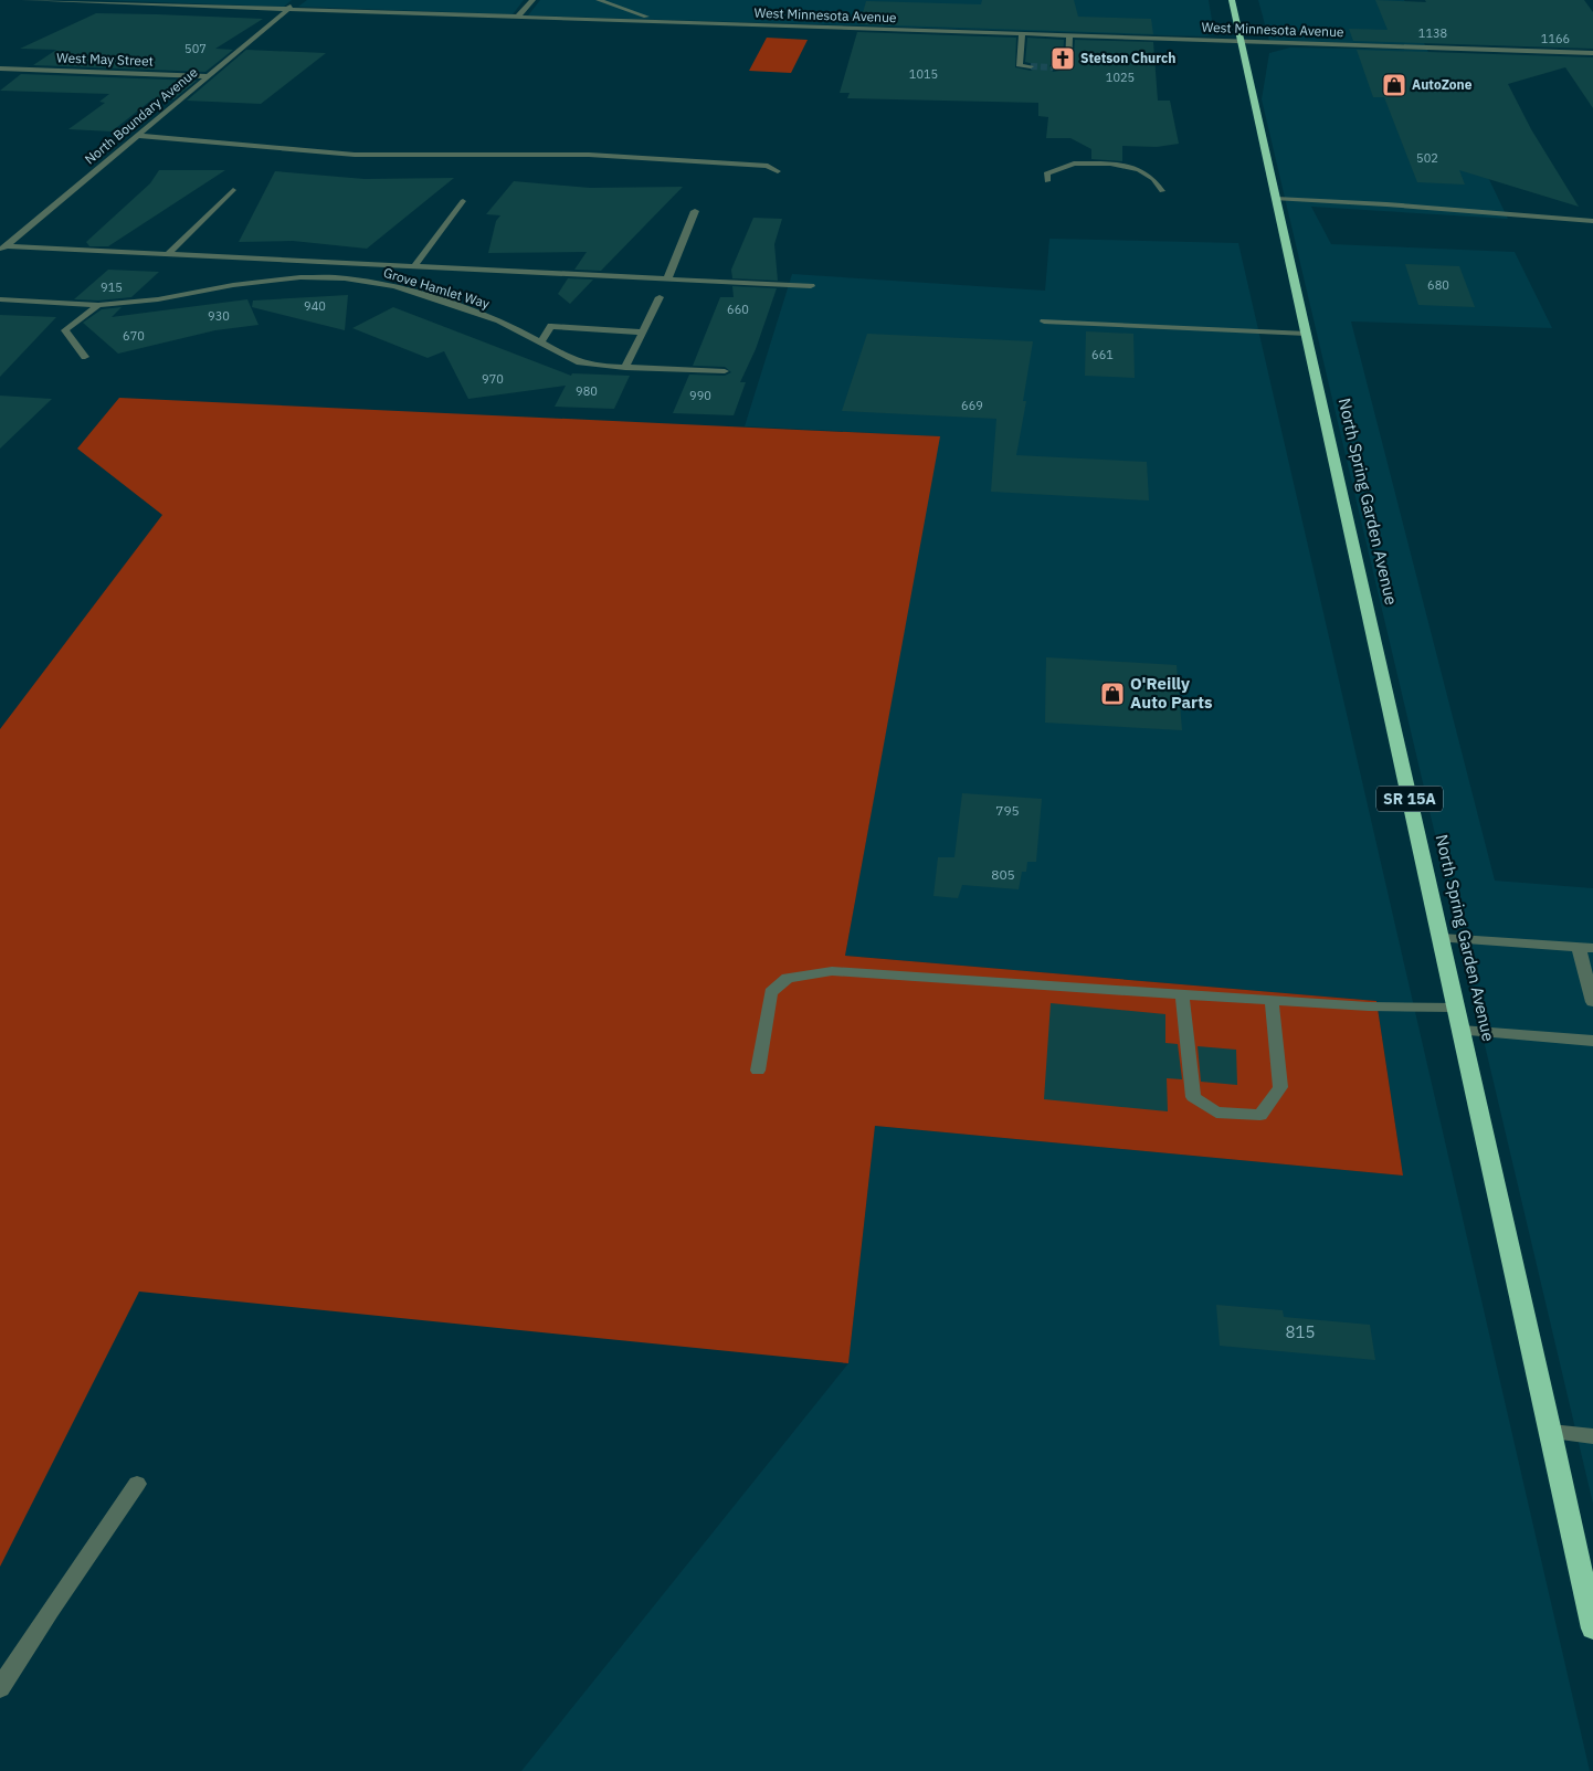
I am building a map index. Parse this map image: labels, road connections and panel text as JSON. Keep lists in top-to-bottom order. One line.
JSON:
{"streets":{"highway":["North Spring Garden Avenue","SR 15A"],"street":["West Minnesota Avenue","West May Street","North Boundary Avenue","Grove Hamlet Way"]},"crossings":[["West Minnesota Avenue","North Boundary Avenue"],["West Minnesota Avenue","North Spring Garden Avenue"],["West May Street","North Boundary Avenue"]],"places":{"church":["Stetson Church"],"shop":["AutoZone","O'Reilly Auto Parts"]},"house_numbers":["1138","1166","507","1015","1025","502","680","915","940","660","930","670","661","970","980","990","669","795","805","815"]}
